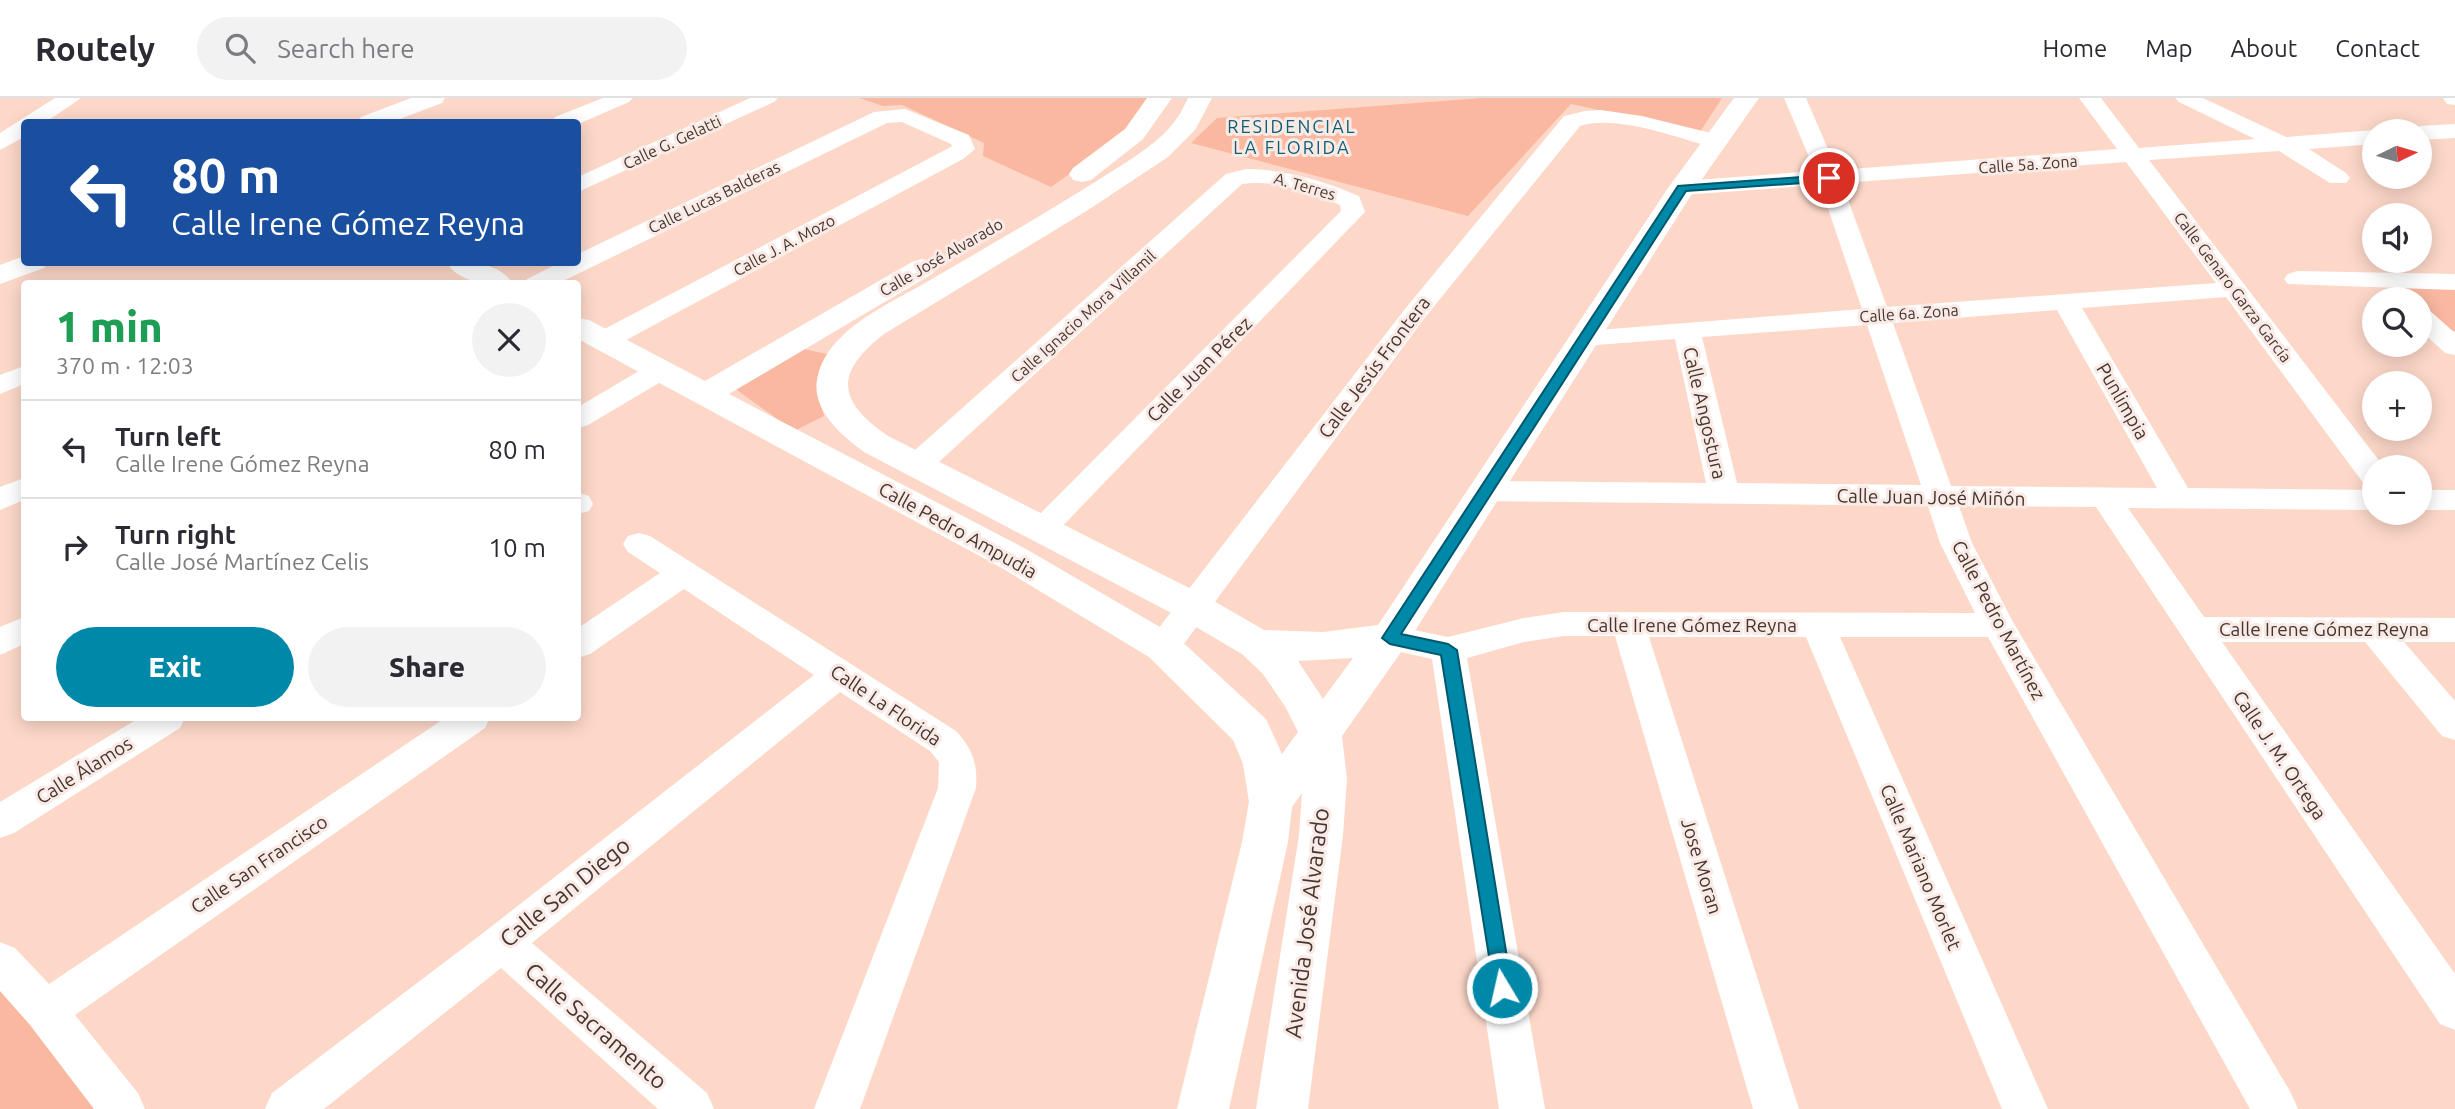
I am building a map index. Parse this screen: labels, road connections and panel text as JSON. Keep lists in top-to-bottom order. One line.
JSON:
{"streets":{"street":["Calle G. Gelatti","Calle 5a. Zona","A. Terres","Calle Lucas Balderas","Calle J. A. Mozo","Calle José Alvarado","Calle Genaro Garza García","Calle 6a. Zona","Calle Ignacio Mora Villamil","Calle Jesús Frontera","Calle Juan Pérez","Punlimpia","Calle Angostura","Calle Juan José Miñón","Calle Pedro Ampudia","Calle Pedro Martínez","Calle Irene Gómez Reyna","Calle La Florida","Calle J. M. Ortega","Calle Álamos","Calle San Francisco","Jose Moran","Calle Mariano Morlet","Calle San Diego","Avenida José Alvarado","Calle Sacramento"]},"crossings":[["Calle 5a. Zona","Calle Genaro Garza García"],["Calle 5a. Zona","Calle Pedro Martínez"],["A. Terres","Calle Ignacio Mora Villamil"],["A. Terres","Calle Juan Pérez"],["Calle Lucas Balderas","Calle J. A. Mozo"],["Calle J. A. Mozo","Calle Pedro Ampudia"],["Calle José Alvarado","Calle Pedro Ampudia"],["Calle Genaro Garza García","Calle 6a. Zona"],["Calle 6a. Zona","Punlimpia"],["Calle 6a. Zona","Calle Angostura"],["Calle 6a. Zona","Calle Pedro Martínez"],["Calle Ignacio Mora Villamil","Calle Pedro Ampudia"],["Calle Jesús Frontera","Calle Pedro Ampudia"],["Calle Juan Pérez","Calle Pedro Ampudia"],["Punlimpia","Calle Juan José Miñón"],["Calle Angostura","Calle Juan José Miñón"],["Calle Juan José Miñón","Calle Pedro Martínez"],["Calle Juan José Miñón","Calle J. M. Ortega"],["Calle Pedro Ampudia","Avenida José Alvarado"],["Calle Pedro Martínez","Calle Irene Gómez Reyna"],["Calle Irene Gómez Reyna","Calle J. M. Ortega"],["Calle Irene Gómez Reyna","Jose Moran"],["Calle Irene Gómez Reyna","Calle Mariano Morlet"],["Calle La Florida","Calle San Diego"],["Calle San Diego","Calle Sacramento"]],"districts":["RESIDENCIAL LA FLORIDA"],"north":"right","page":{"header":"Routely","search":"Search here","nav":["Home","Map","About","Contact"],"map_buttons":["+","−"],"turn":["80 m","Calle Irene Gómez Reyna"],"heading":["1 min","370 m · 12:03"],"list":[{"name":"Turn left","note":"Calle Irene Gómez Reyna","value":"80 m"},{"name":"Turn right","note":"Calle José Martínez Celis","value":"10 m"}],"buttons":["Exit","Share"]}}
